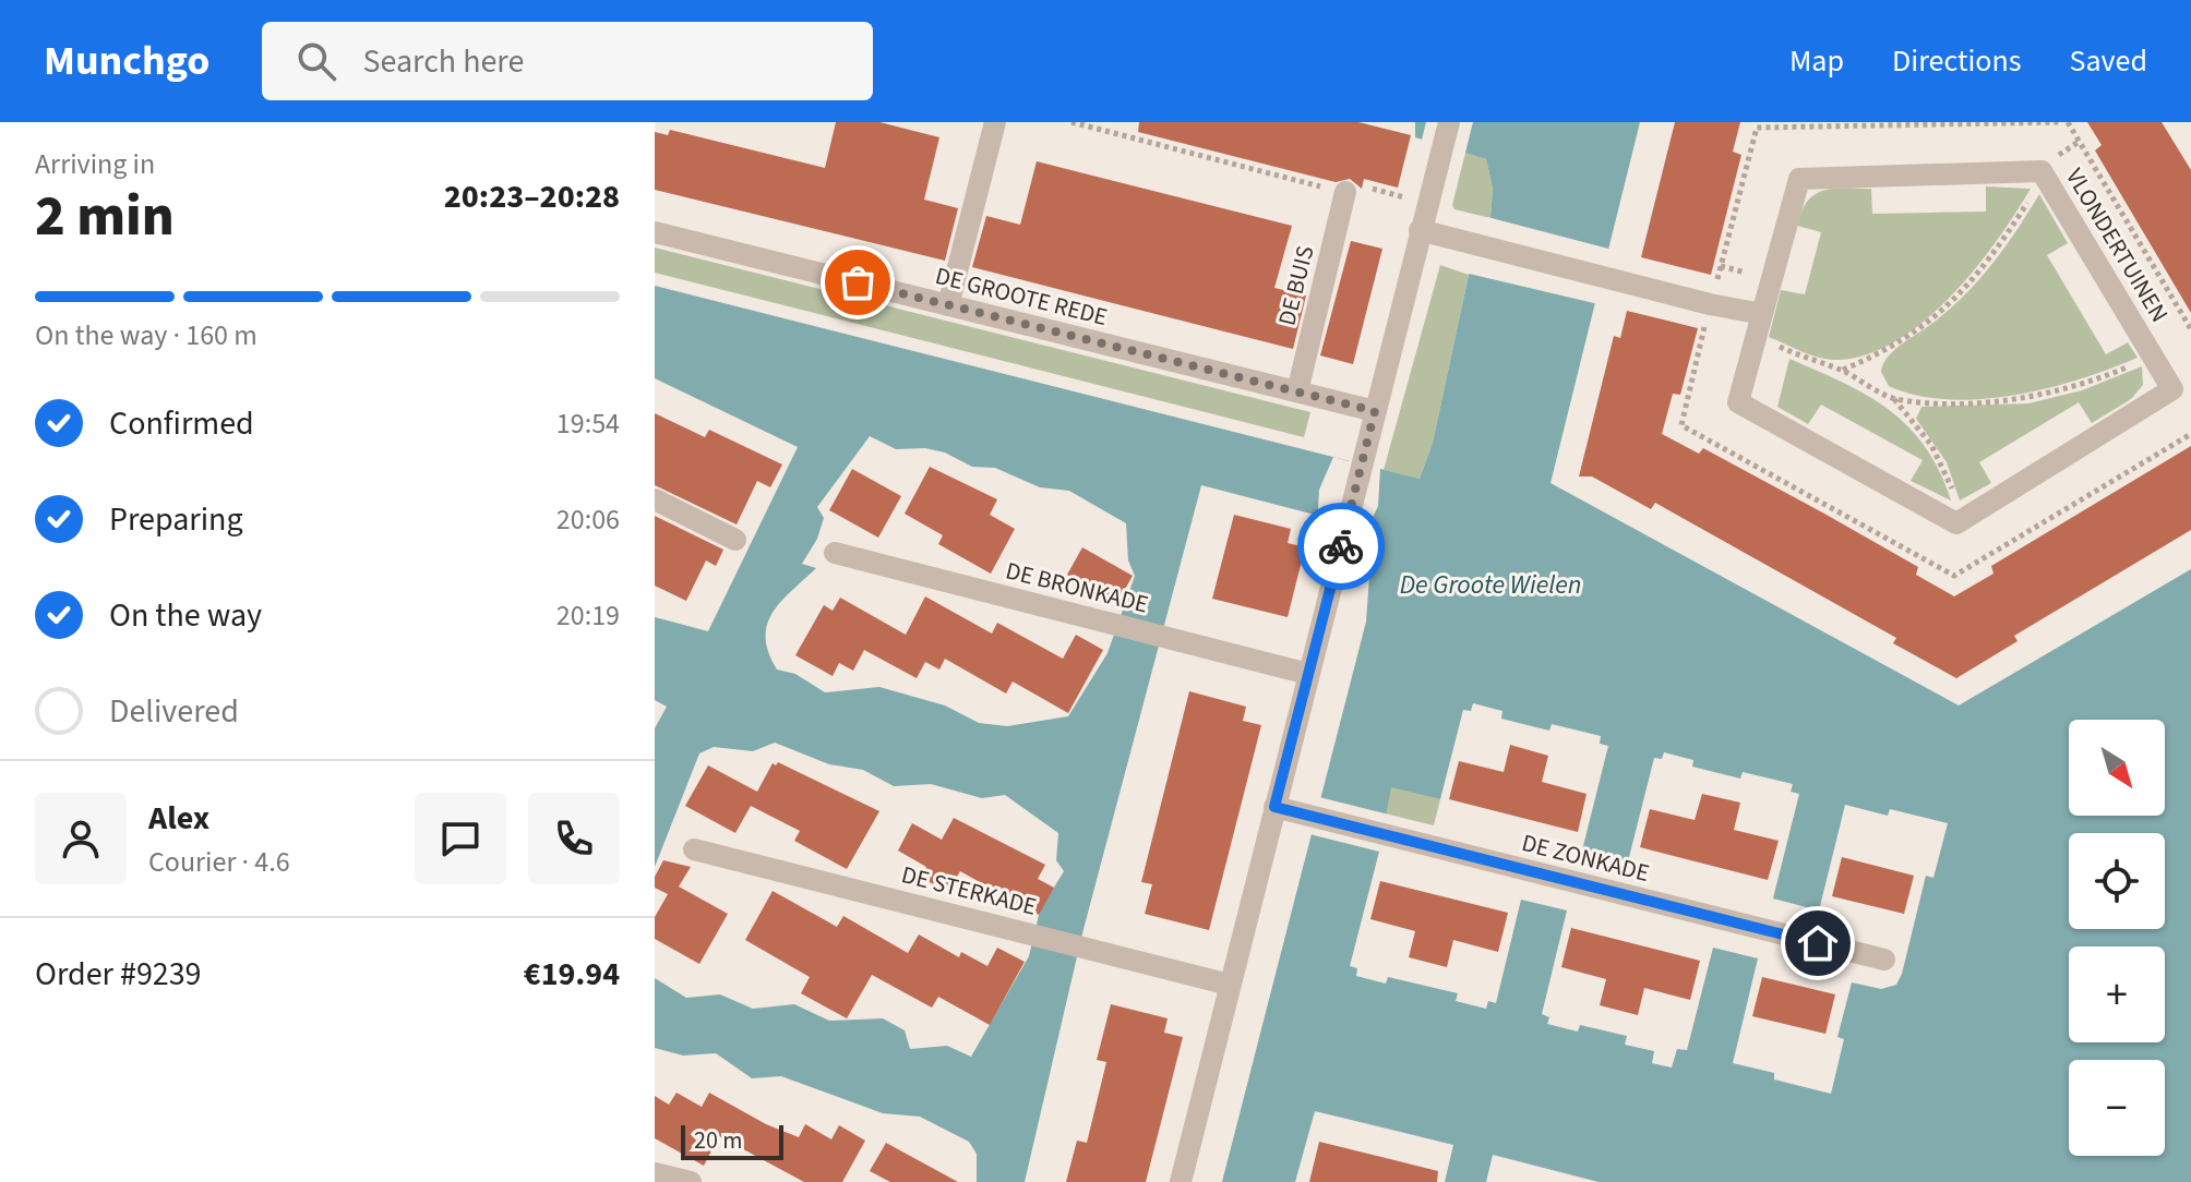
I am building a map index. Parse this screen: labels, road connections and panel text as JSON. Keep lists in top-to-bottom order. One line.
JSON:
{"streets":{"street":["VLONDERTUINEN","DE BUIS","DE GROOTE REDE","DE BRONKADE","DE ZONKADE","DE STERKADE"]},"crossings":[["DE BUIS","DE GROOTE REDE"]],"water":["De Groote Wielen"],"scale_bar":"20 m","north":"bottom right","page":{"header":"Munchgo","search":"Search here","nav":["Map","Directions","Saved"],"heading":["2 min","Arriving in","20:23–20:28"],"panel":["Alex","Courier · 4.6","Order #9239","€19.94"],"bar":"On the way · 160 m","list":[["Confirmed","19:54"],["Preparing","20:06"],["On the way","20:19"],"Delivered"],"map_buttons":["+","−"],"scale":"20 m"}}
